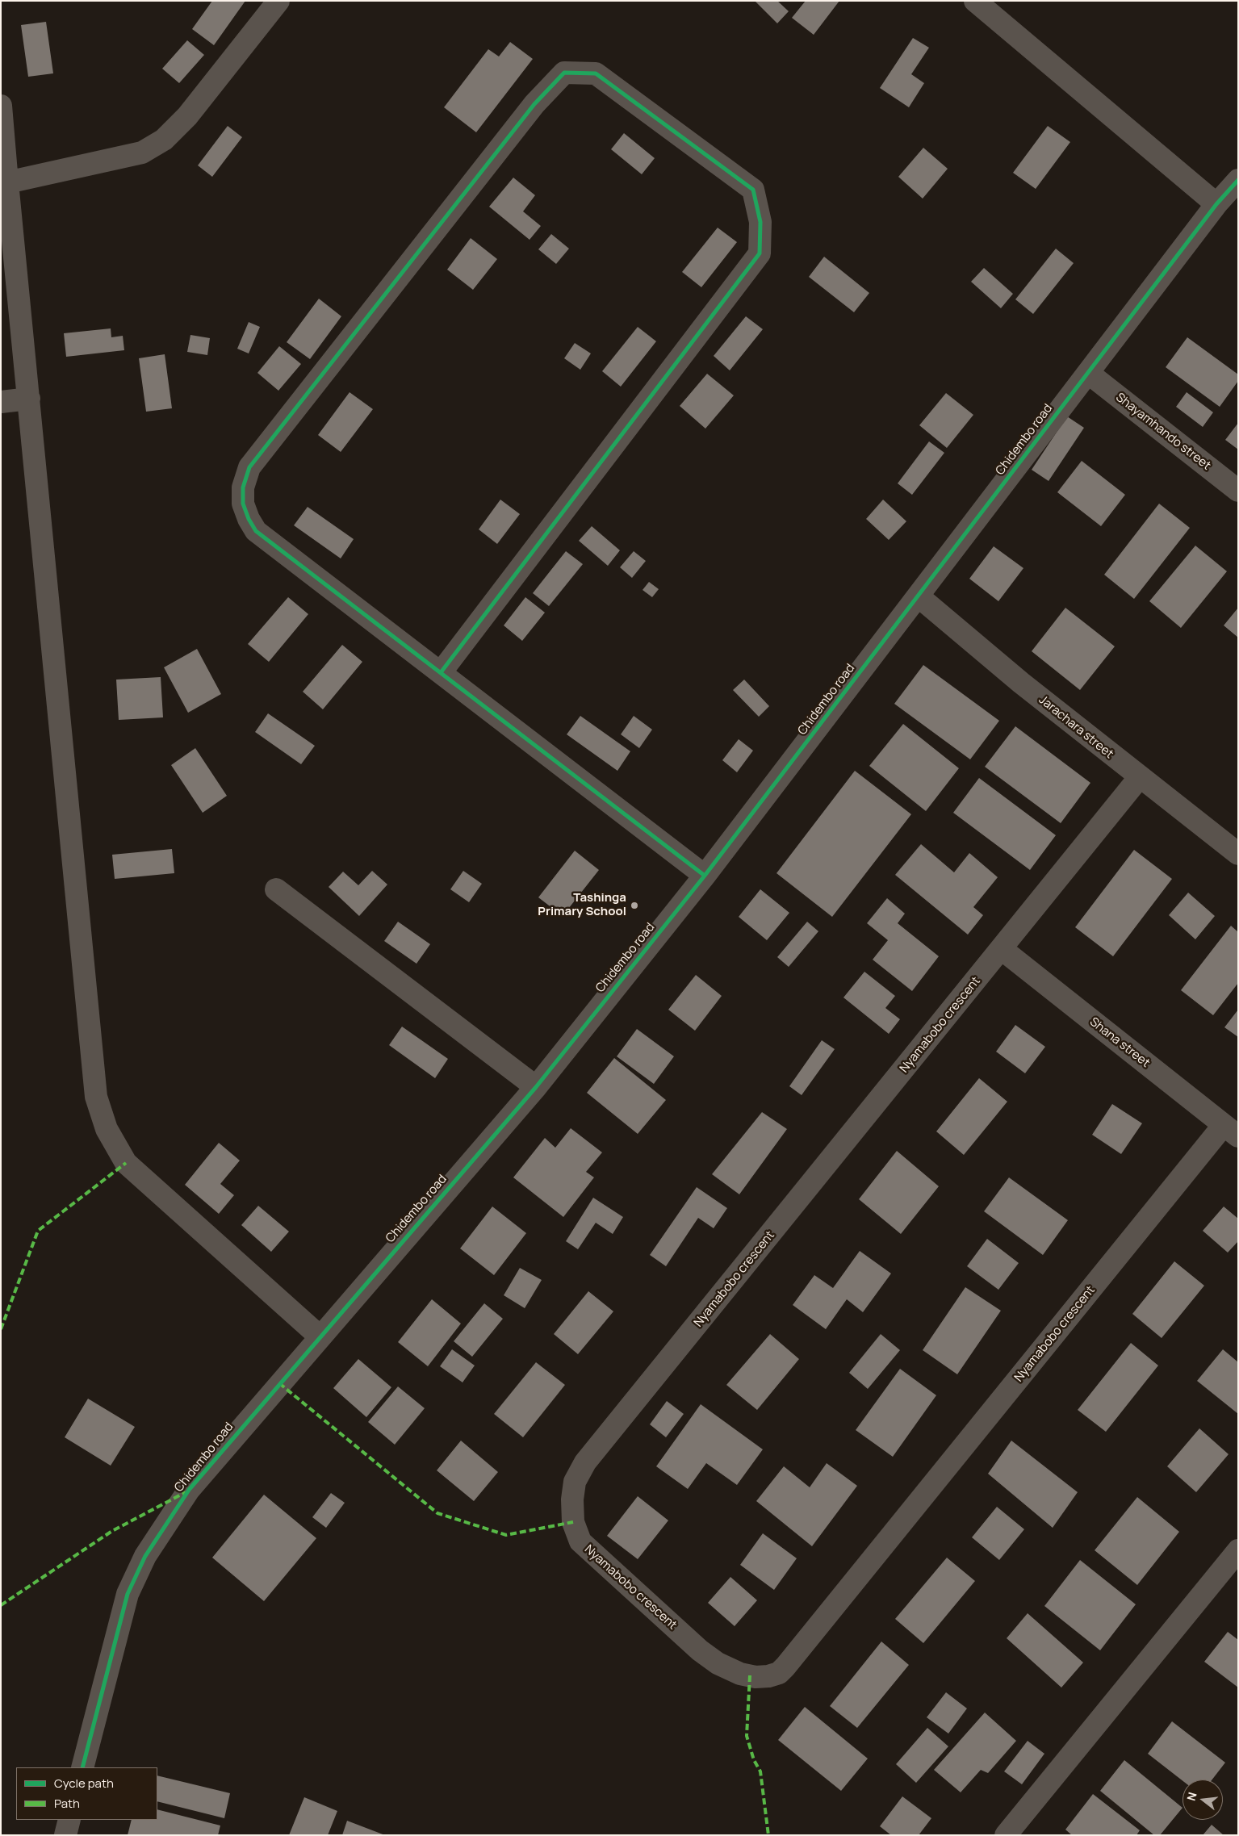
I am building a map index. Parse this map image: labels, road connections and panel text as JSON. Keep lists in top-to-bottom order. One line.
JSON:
{"streets":{"street":["Shayamhando street","Chidembo road","Jarachara street","Nyamabobo crescent","Shana street"]},"crossings":[["Shayamhando street","Chidembo road"],["Chidembo road","Jarachara street"],["Jarachara street","Nyamabobo crescent"],["Nyamabobo crescent","Shana street"]],"places":["Tashinga Primary School"],"legend":["Cycle path","Path"],"north":"left"}
